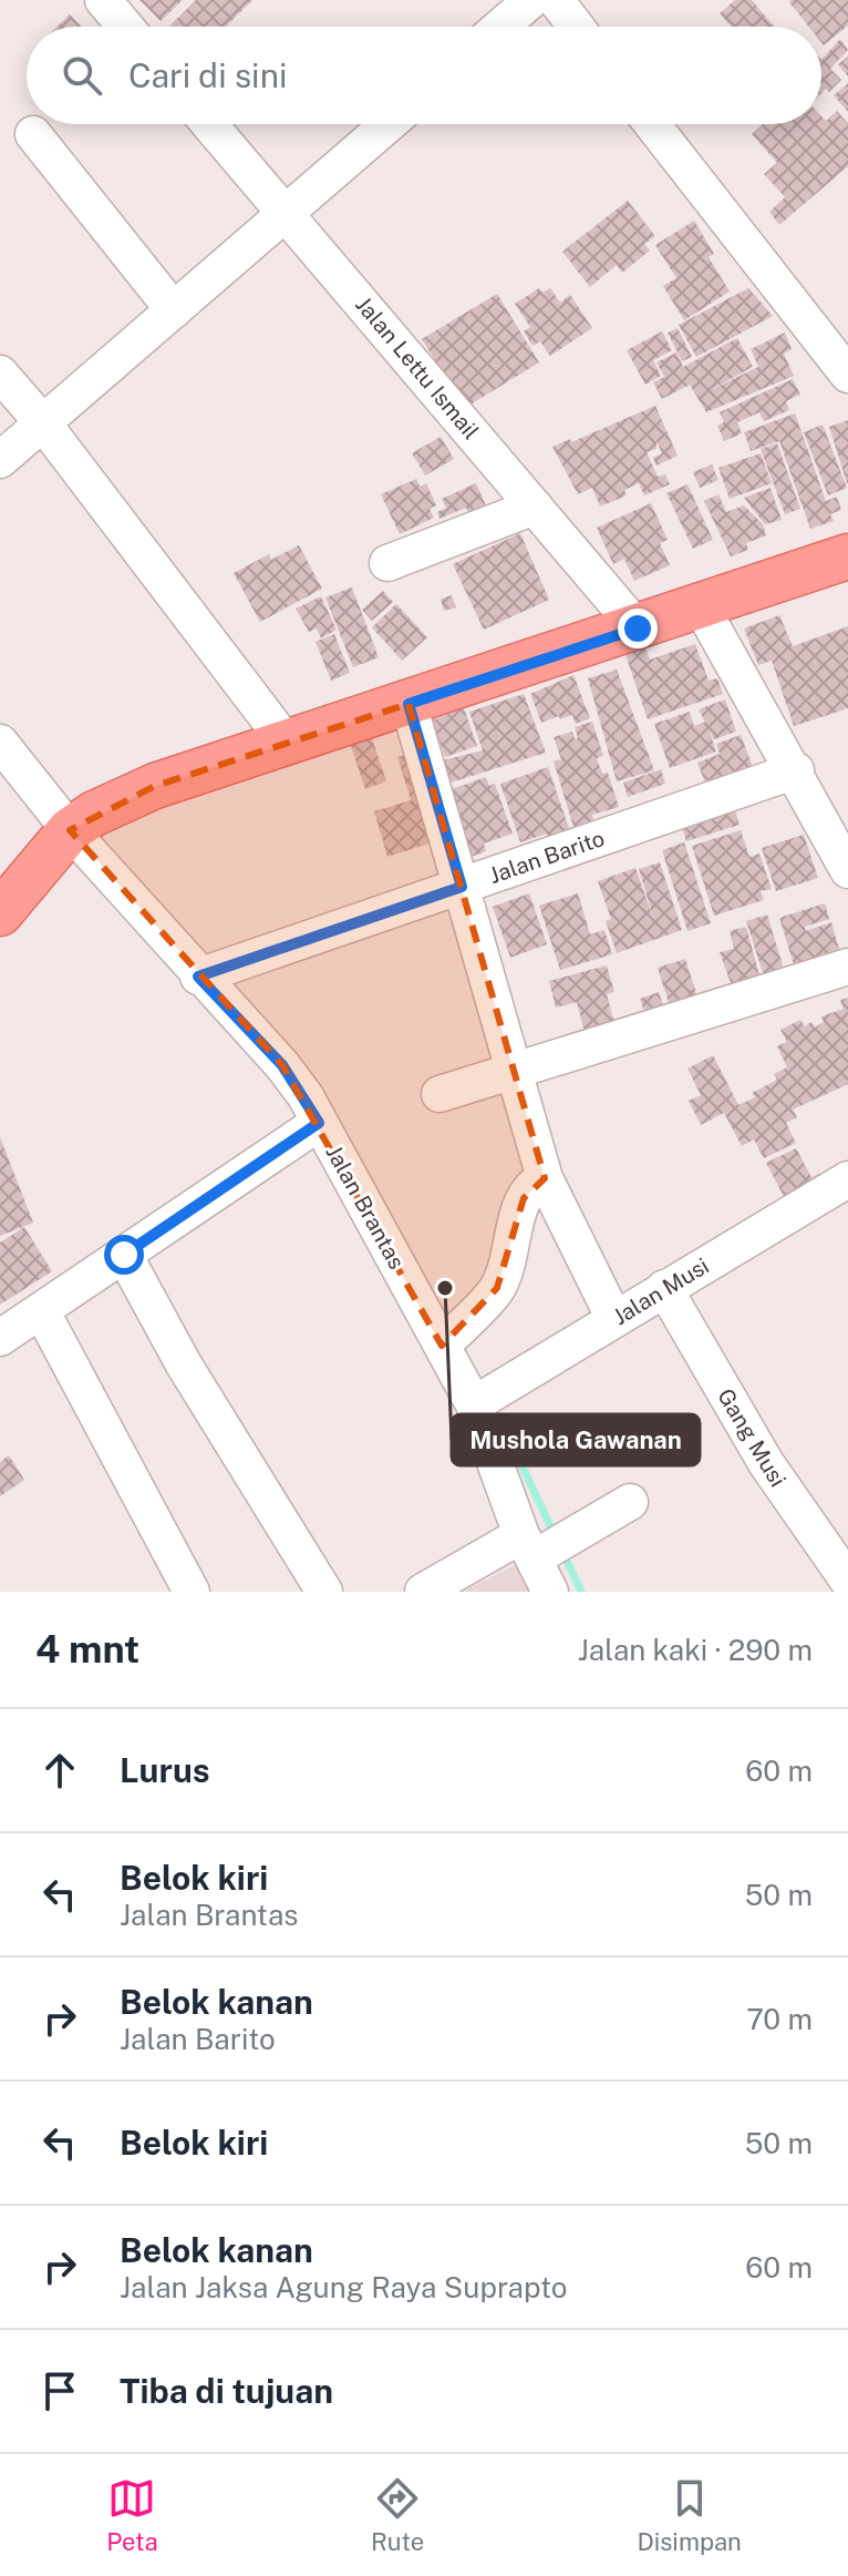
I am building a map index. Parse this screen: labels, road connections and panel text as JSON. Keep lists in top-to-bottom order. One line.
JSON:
{"streets":{"street":["Jalan Lettu Ismail","Jalan Barito","Jalan Brantas","Jalan Musi","Gang Musi"]},"crossings":[["Jalan Barito","Jalan Brantas"],["Jalan Brantas","Jalan Musi"],["Jalan Musi","Gang Musi"]],"places":["Mushola Gawanan"],"page":{"search":"Cari di sini","heading":["4 mnt","Jalan kaki · 290 m"],"list":[["Lurus","60 m"],["Belok kiri","Jalan Brantas","50 m"],["Belok kanan","Jalan Barito","70 m"],["Belok kiri","50 m"],["Belok kanan","Jalan Jaksa Agung Raya Suprapto","60 m"],"Tiba di tujuan"],"nav":["Peta","Rute","Disimpan"]}}
